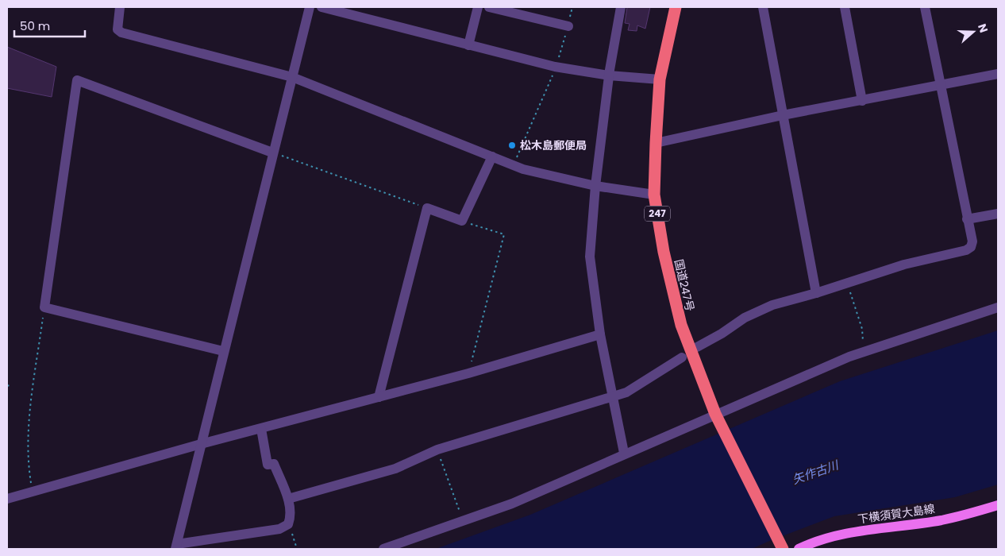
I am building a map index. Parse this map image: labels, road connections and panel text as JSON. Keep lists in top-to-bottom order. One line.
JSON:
{"streets":{"highway":["247","国道247号"],"main road":["下横須賀大島線"]},"water":["矢作古川"],"places":["松木島郵便局"],"scale_bar":"50 m","north":"right"}
